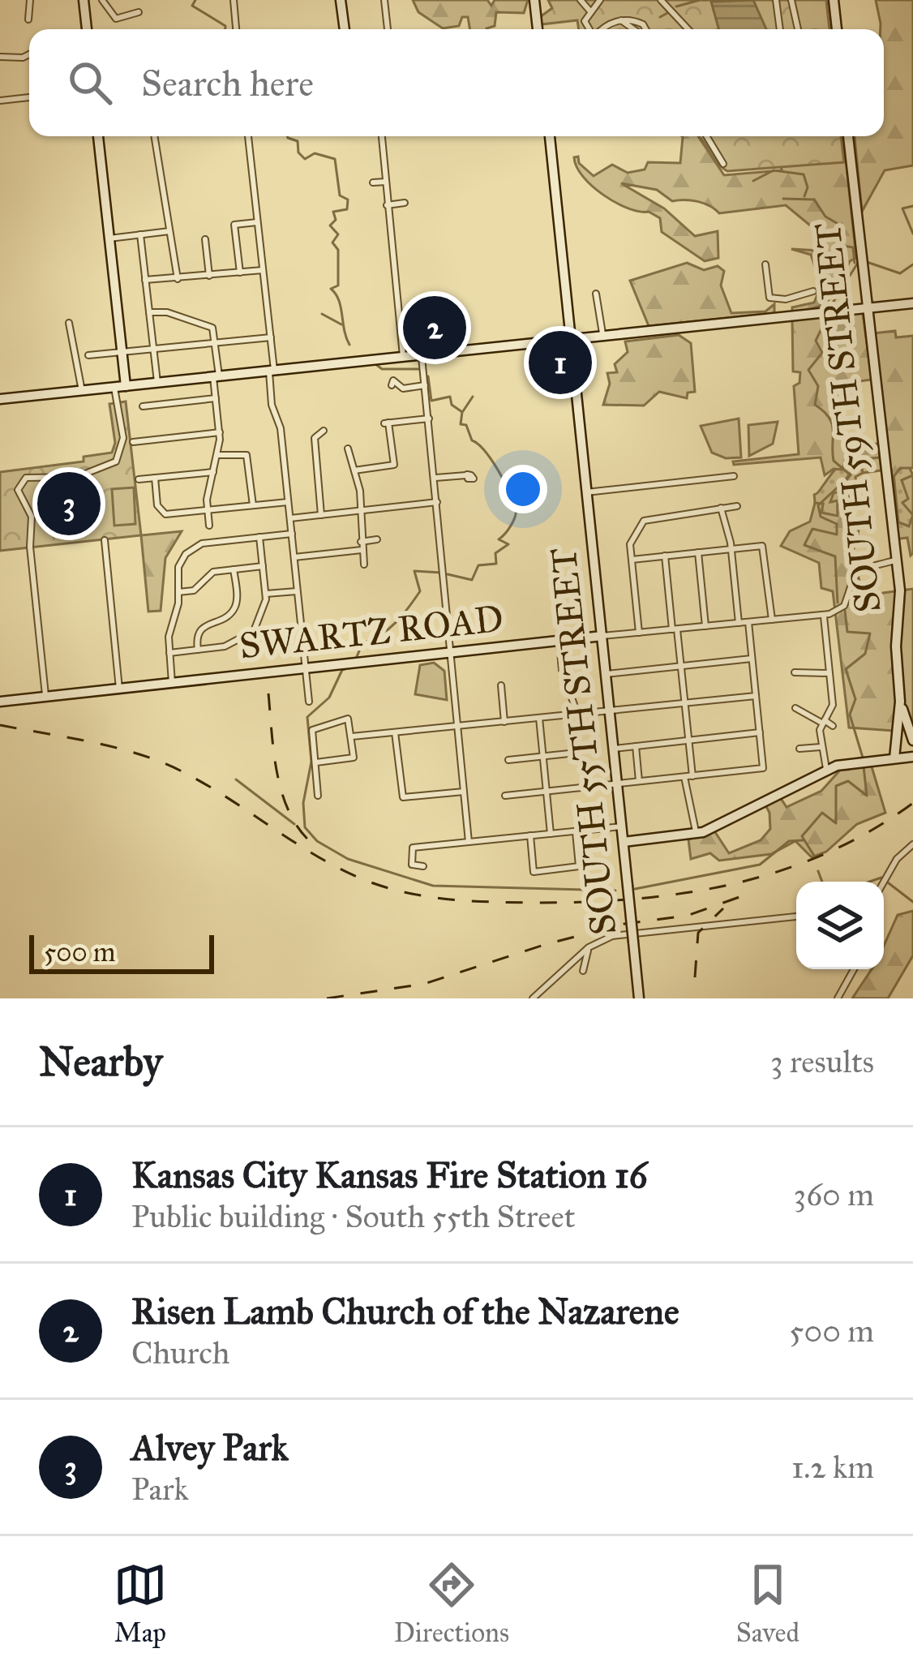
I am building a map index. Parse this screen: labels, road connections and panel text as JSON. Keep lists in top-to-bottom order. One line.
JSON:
{"streets":{"street":["SOUTH 59TH STREET","SWARTZ ROAD","SOUTH 55TH STREET"]},"crossings":[["SWARTZ ROAD","SOUTH 55TH STREET"]],"scale_bar":"500 m","page":{"search":"Search here","pins":["2","1","3"],"scale":"500 m","heading":["Nearby","3 results"],"list":[{"mark":"1","name":"Kansas City Kansas Fire Station 16","note":"Public building · South 55th Street","value":"360 m"},{"mark":"2","name":"Risen Lamb Church of the Nazarene","note":"Church","value":"500 m"},{"mark":"3","name":"Alvey Park","note":"Park","value":"1.2 km"}],"nav":["Map","Directions","Saved"]}}
